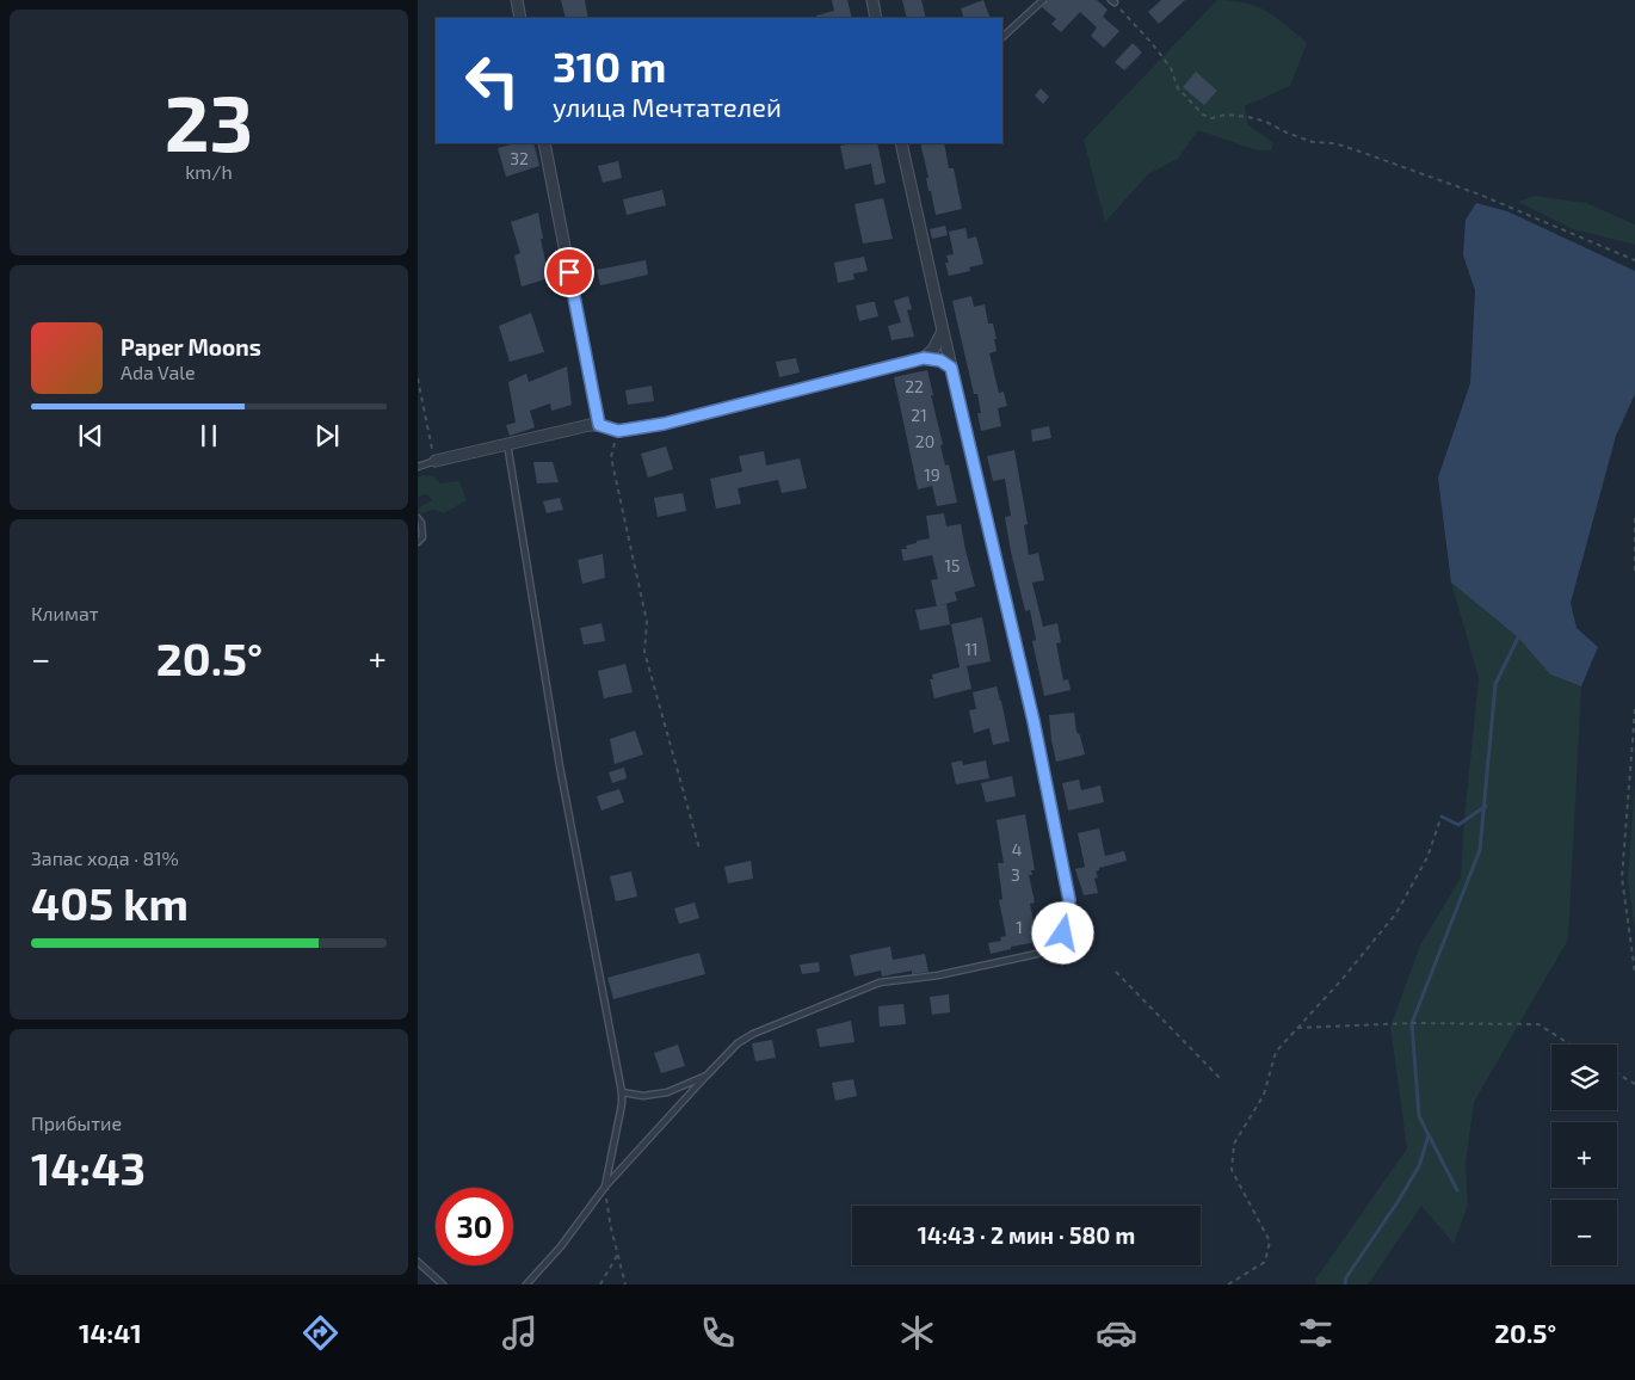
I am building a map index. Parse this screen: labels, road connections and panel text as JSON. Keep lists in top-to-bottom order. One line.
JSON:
{"house_numbers":["32","22","21","20","19","15","11","4","3","1"],"page":{"tile":[["23","km/h"],"Климат",["Запас хода · 81%","405 km"],["Прибытие","14:43"]],"turn":["310 m","улица Мечтателей"],"song":["Paper Moons","Ada Vale"],"heat":["−","20.5°","+"],"map_buttons":["+","−"],"limit":"30","trip":"14:43 · 2 мин · 580 m","tabs":["14:41","20.5°"]}}
